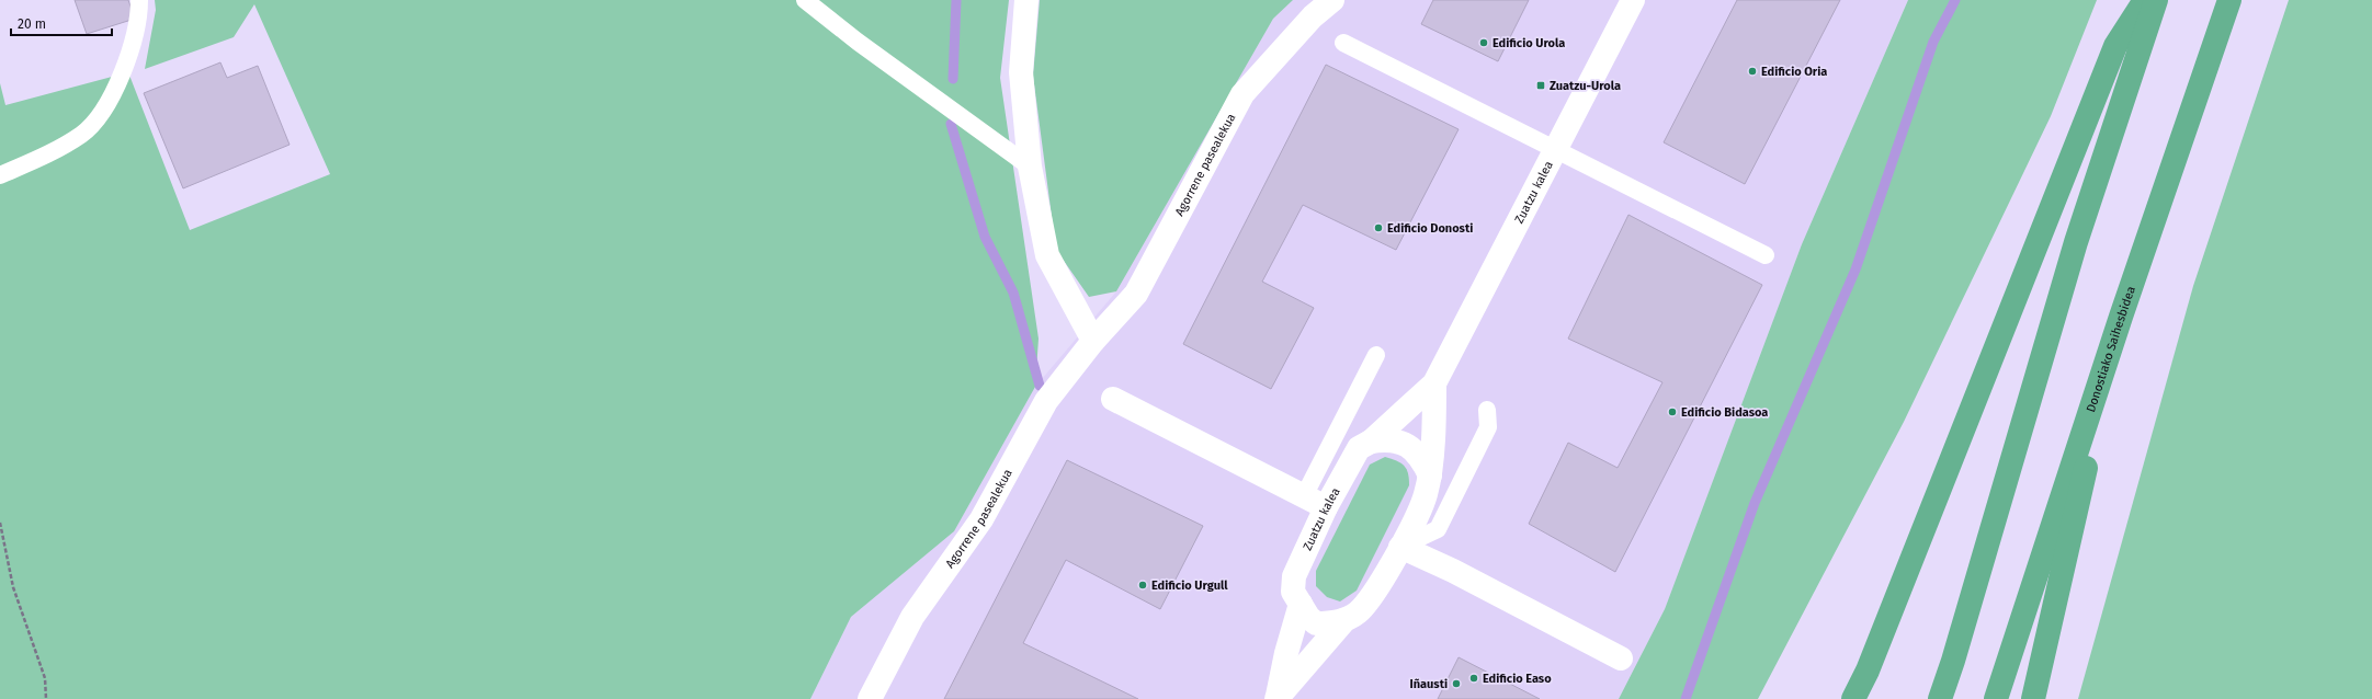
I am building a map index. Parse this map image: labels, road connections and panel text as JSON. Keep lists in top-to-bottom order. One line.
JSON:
{"streets":{"highway":["Donostiako Saihesbidea"],"street":["Agorrene pasealekua","Zuatzu kalea"]},"places":{"other":["Edificio Urola","Edificio Oria","Edificio Donosti","Edificio Bidasoa","Edificio Urgull","Edificio Easo","Iñausti"],"transit":["Zuatzu-Urola"]},"scale_bar":"20 m"}
